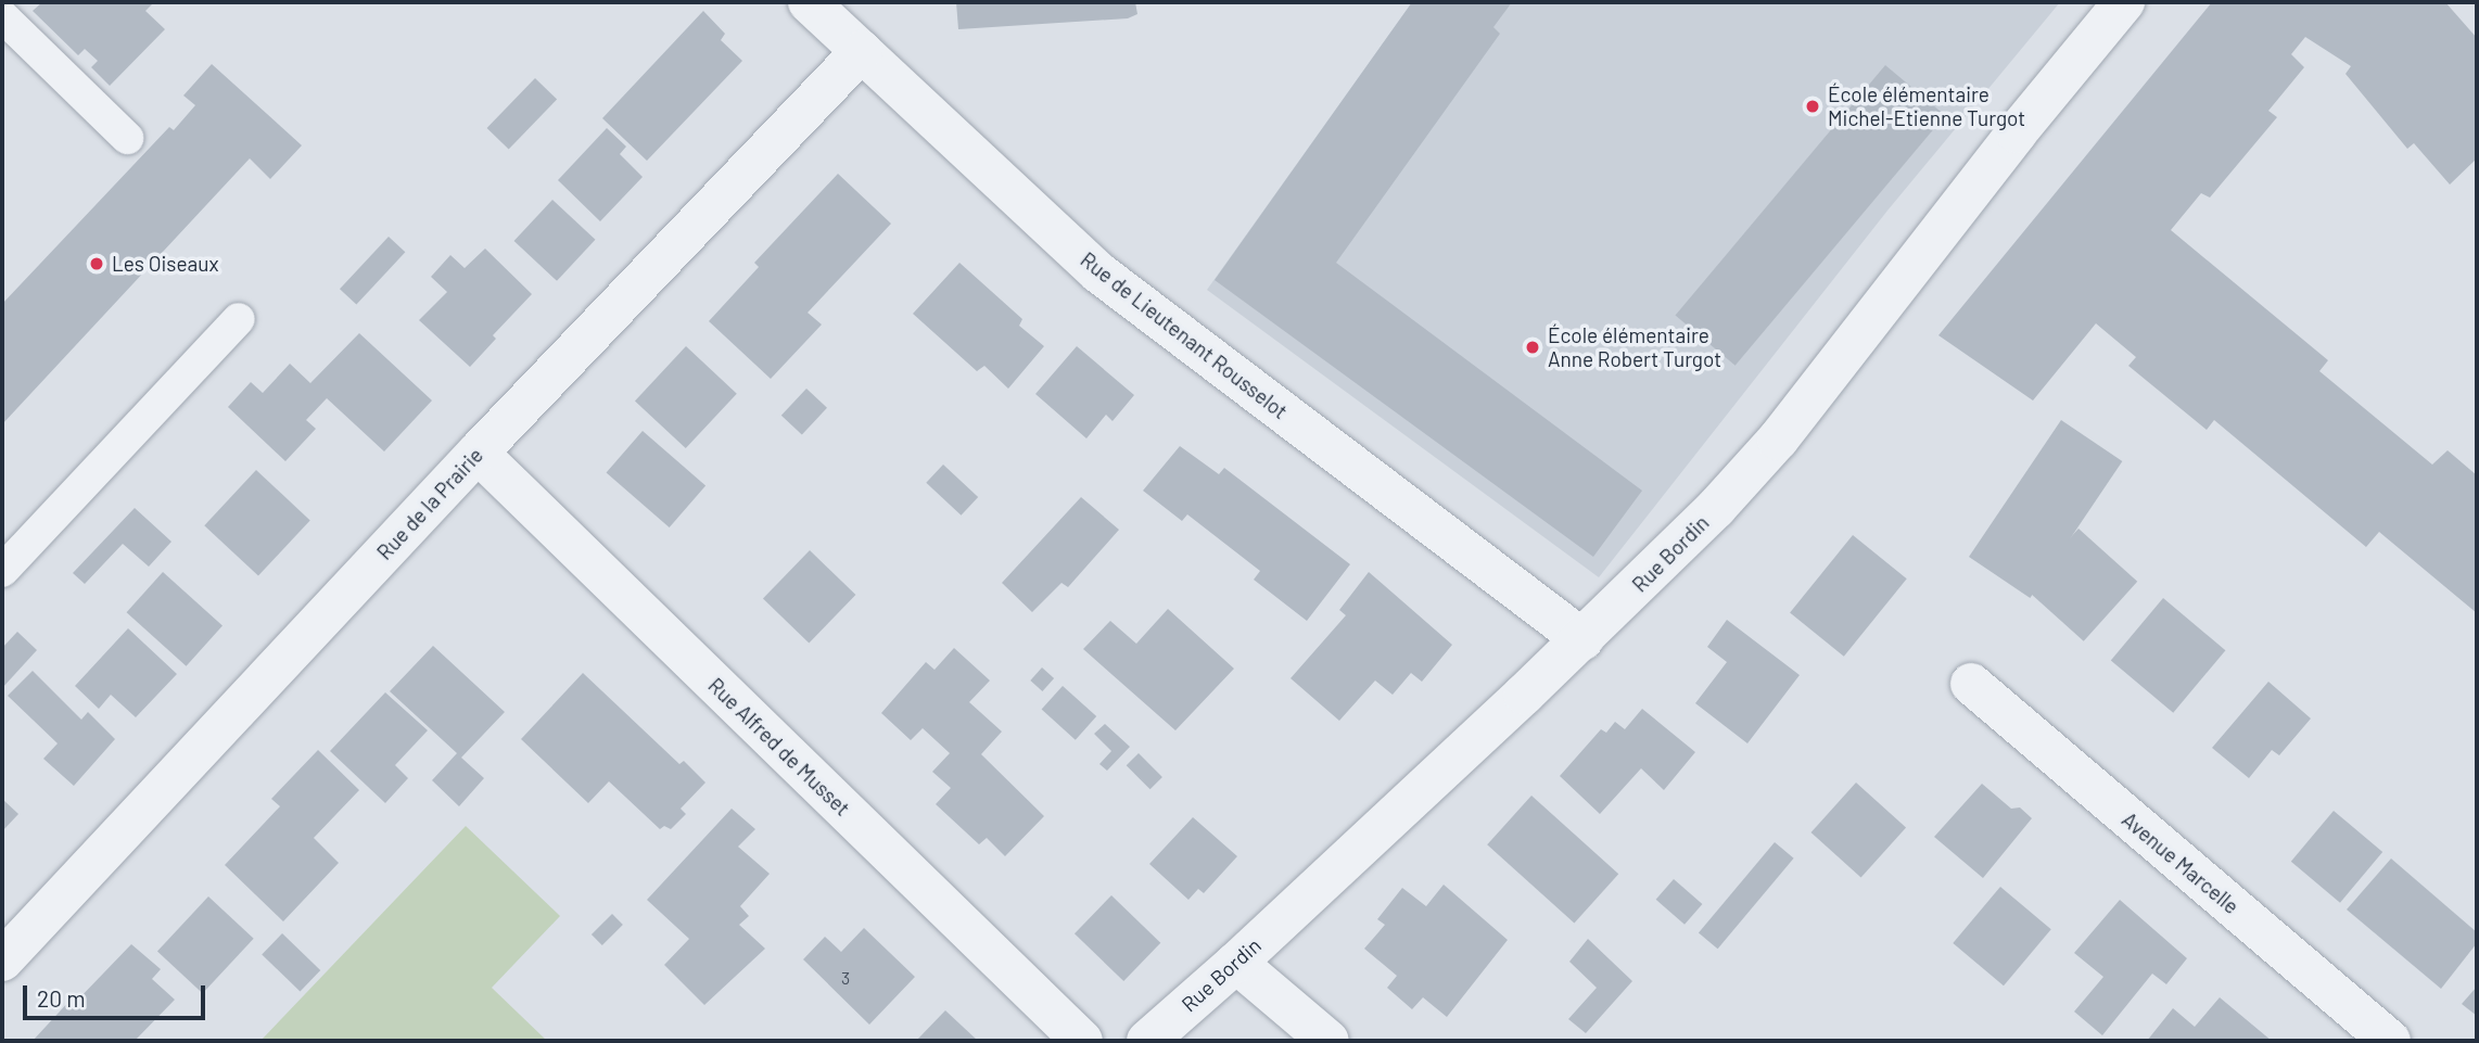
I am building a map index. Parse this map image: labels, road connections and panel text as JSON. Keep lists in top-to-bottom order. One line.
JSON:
{"streets":{"street":["Rue de Lieutenant Rousselot","Rue de la Prairie","Rue Bordin","Rue Alfred de Musset","Avenue Marcelle"]},"crossings":[["Rue de Lieutenant Rousselot","Rue de la Prairie"],["Rue de Lieutenant Rousselot","Rue Bordin"],["Rue de la Prairie","Rue Alfred de Musset"]],"places":["École élémentaire Michel-Etienne Turgot","Les Oiseaux","École élémentaire Anne Robert Turgot"],"house_numbers":["3"],"scale_bar":"20 m"}
